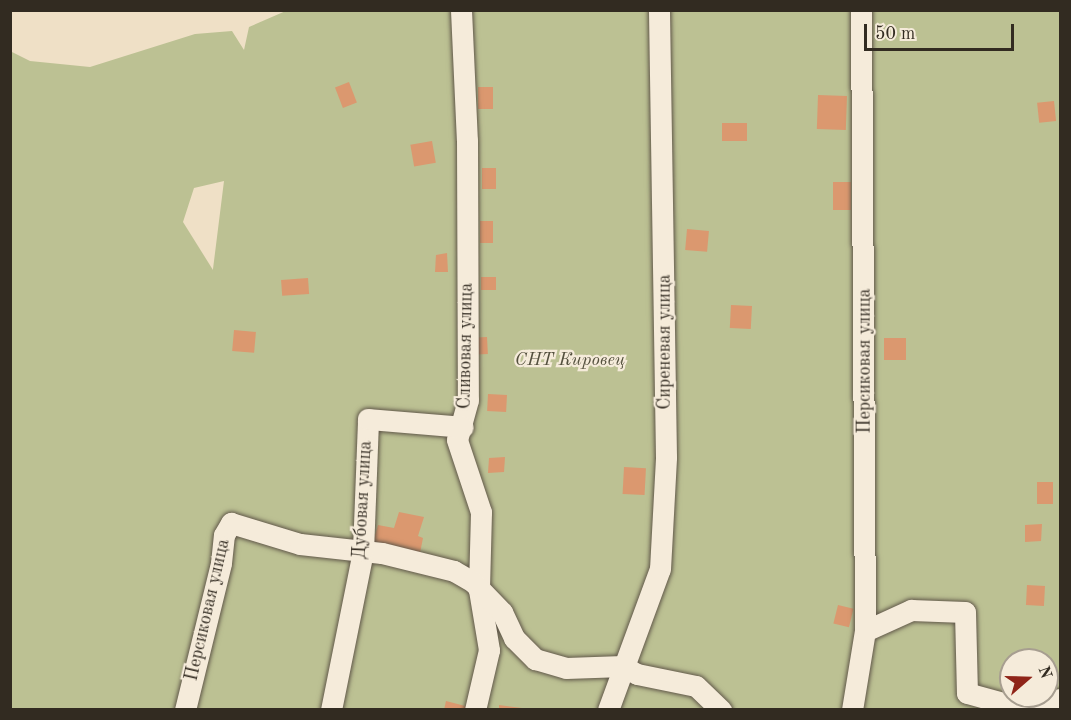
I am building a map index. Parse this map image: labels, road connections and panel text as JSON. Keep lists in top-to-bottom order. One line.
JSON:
{"streets":{"street":["Сиреневая улица","Сливовая улица","Персиковая улица","Дубовая улица"]},"crossings":[["Сиреневая улица","Персиковая улица"],["Сливовая улица","Персиковая улица"],["Сливовая улица","Дубовая улица"],["Персиковая улица","Дубовая улица"]],"parks":["СНТ Кировец"],"scale_bar":"50 m","north":"right"}
